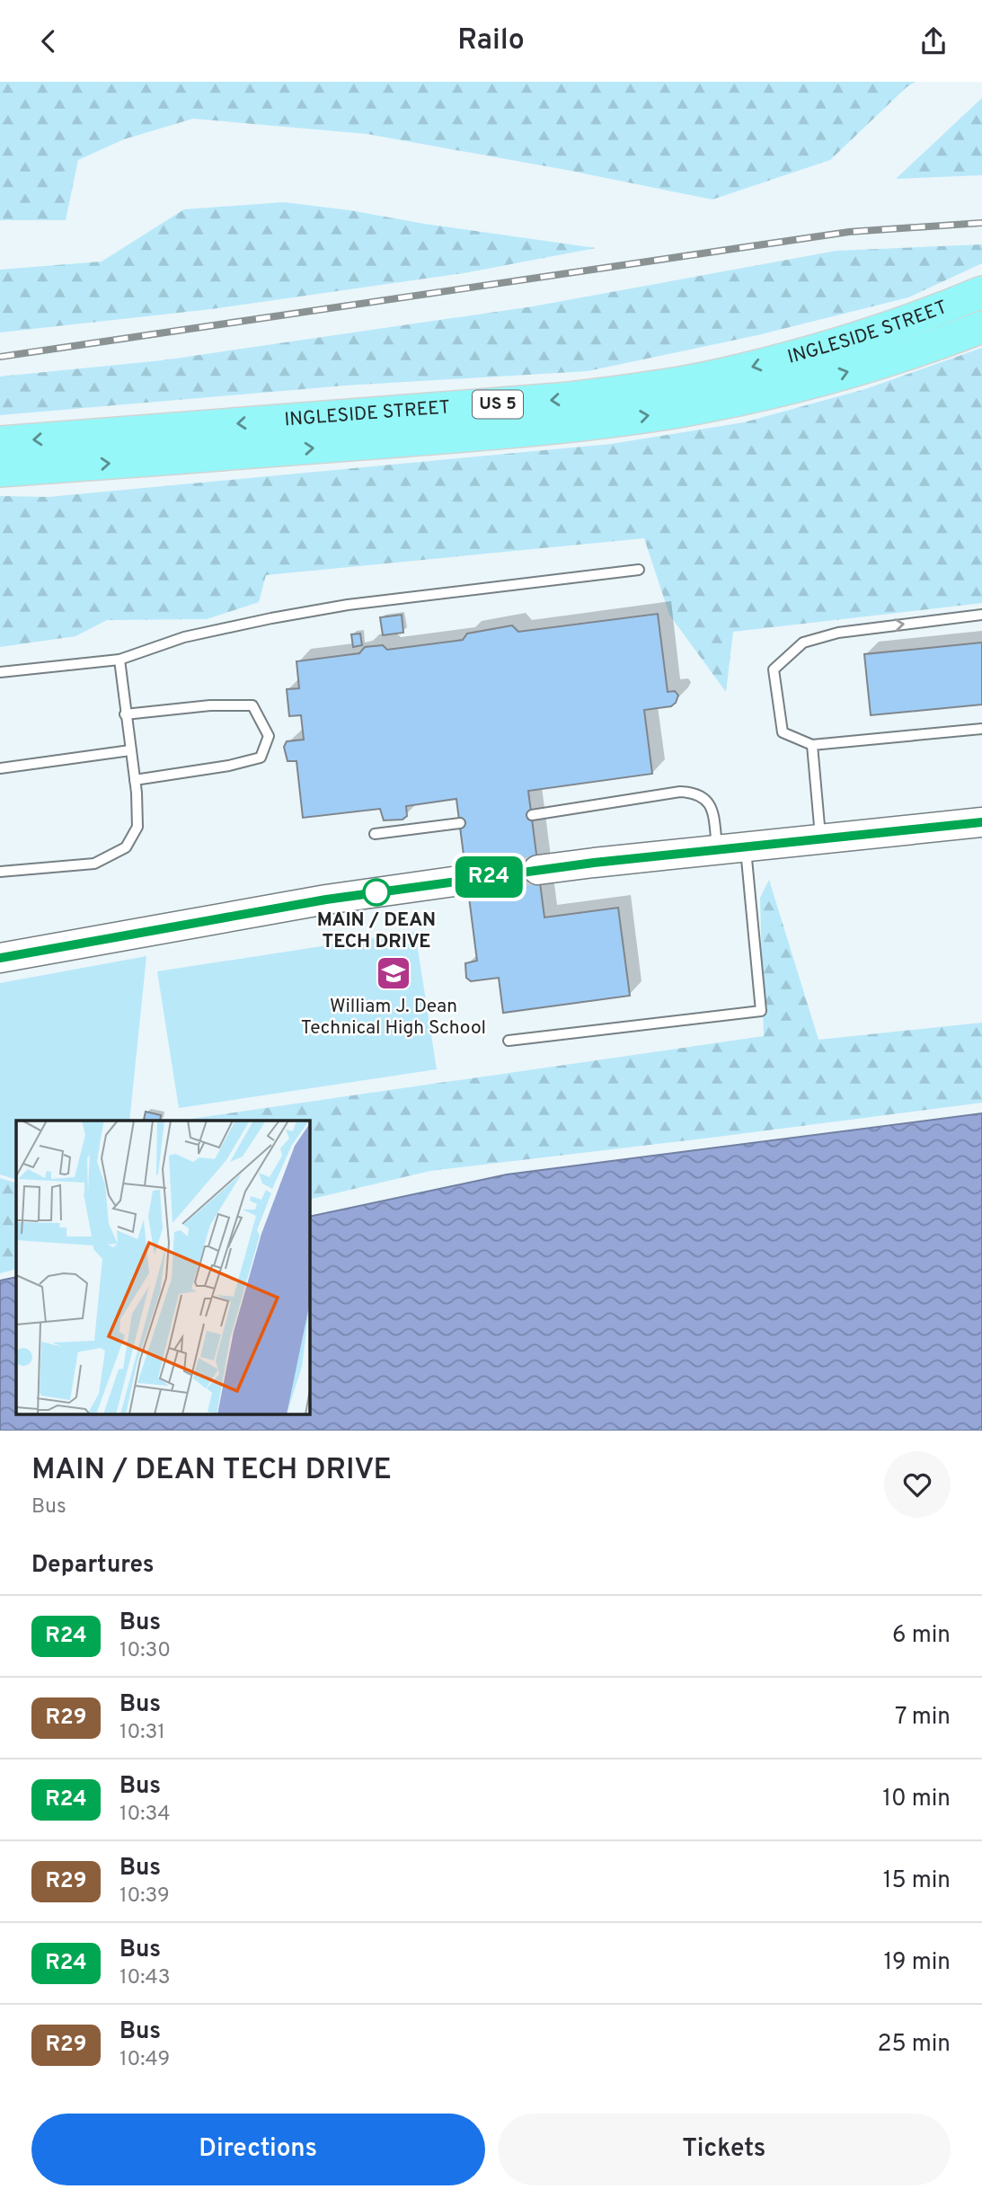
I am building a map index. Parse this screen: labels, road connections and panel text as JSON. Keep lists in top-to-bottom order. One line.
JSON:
{"streets":{"main road":["INGLESIDE STREET","US 5"]},"places":{"other":["MAIN / DEAN TECH DRIVE"],"school or university":["William J. Dean Technical High School"]},"lines":["bus line R24"],"page":{"header":"Railo","on_map":"R24","heading":[["MAIN / DEAN TECH DRIVE","Bus"],"Departures"],"list":[{"mark":"R24","name":"Bus","note":"10:30","value":"6 min"},{"mark":"R29","name":"Bus","note":"10:31","value":"7 min"},{"mark":"R24","name":"Bus","note":"10:34","value":"10 min"},{"mark":"R29","name":"Bus","note":"10:39","value":"15 min"},{"mark":"R24","name":"Bus","note":"10:43","value":"19 min"},{"mark":"R29","name":"Bus","note":"10:49","value":"25 min"}],"buttons":["Directions","Tickets"]}}
